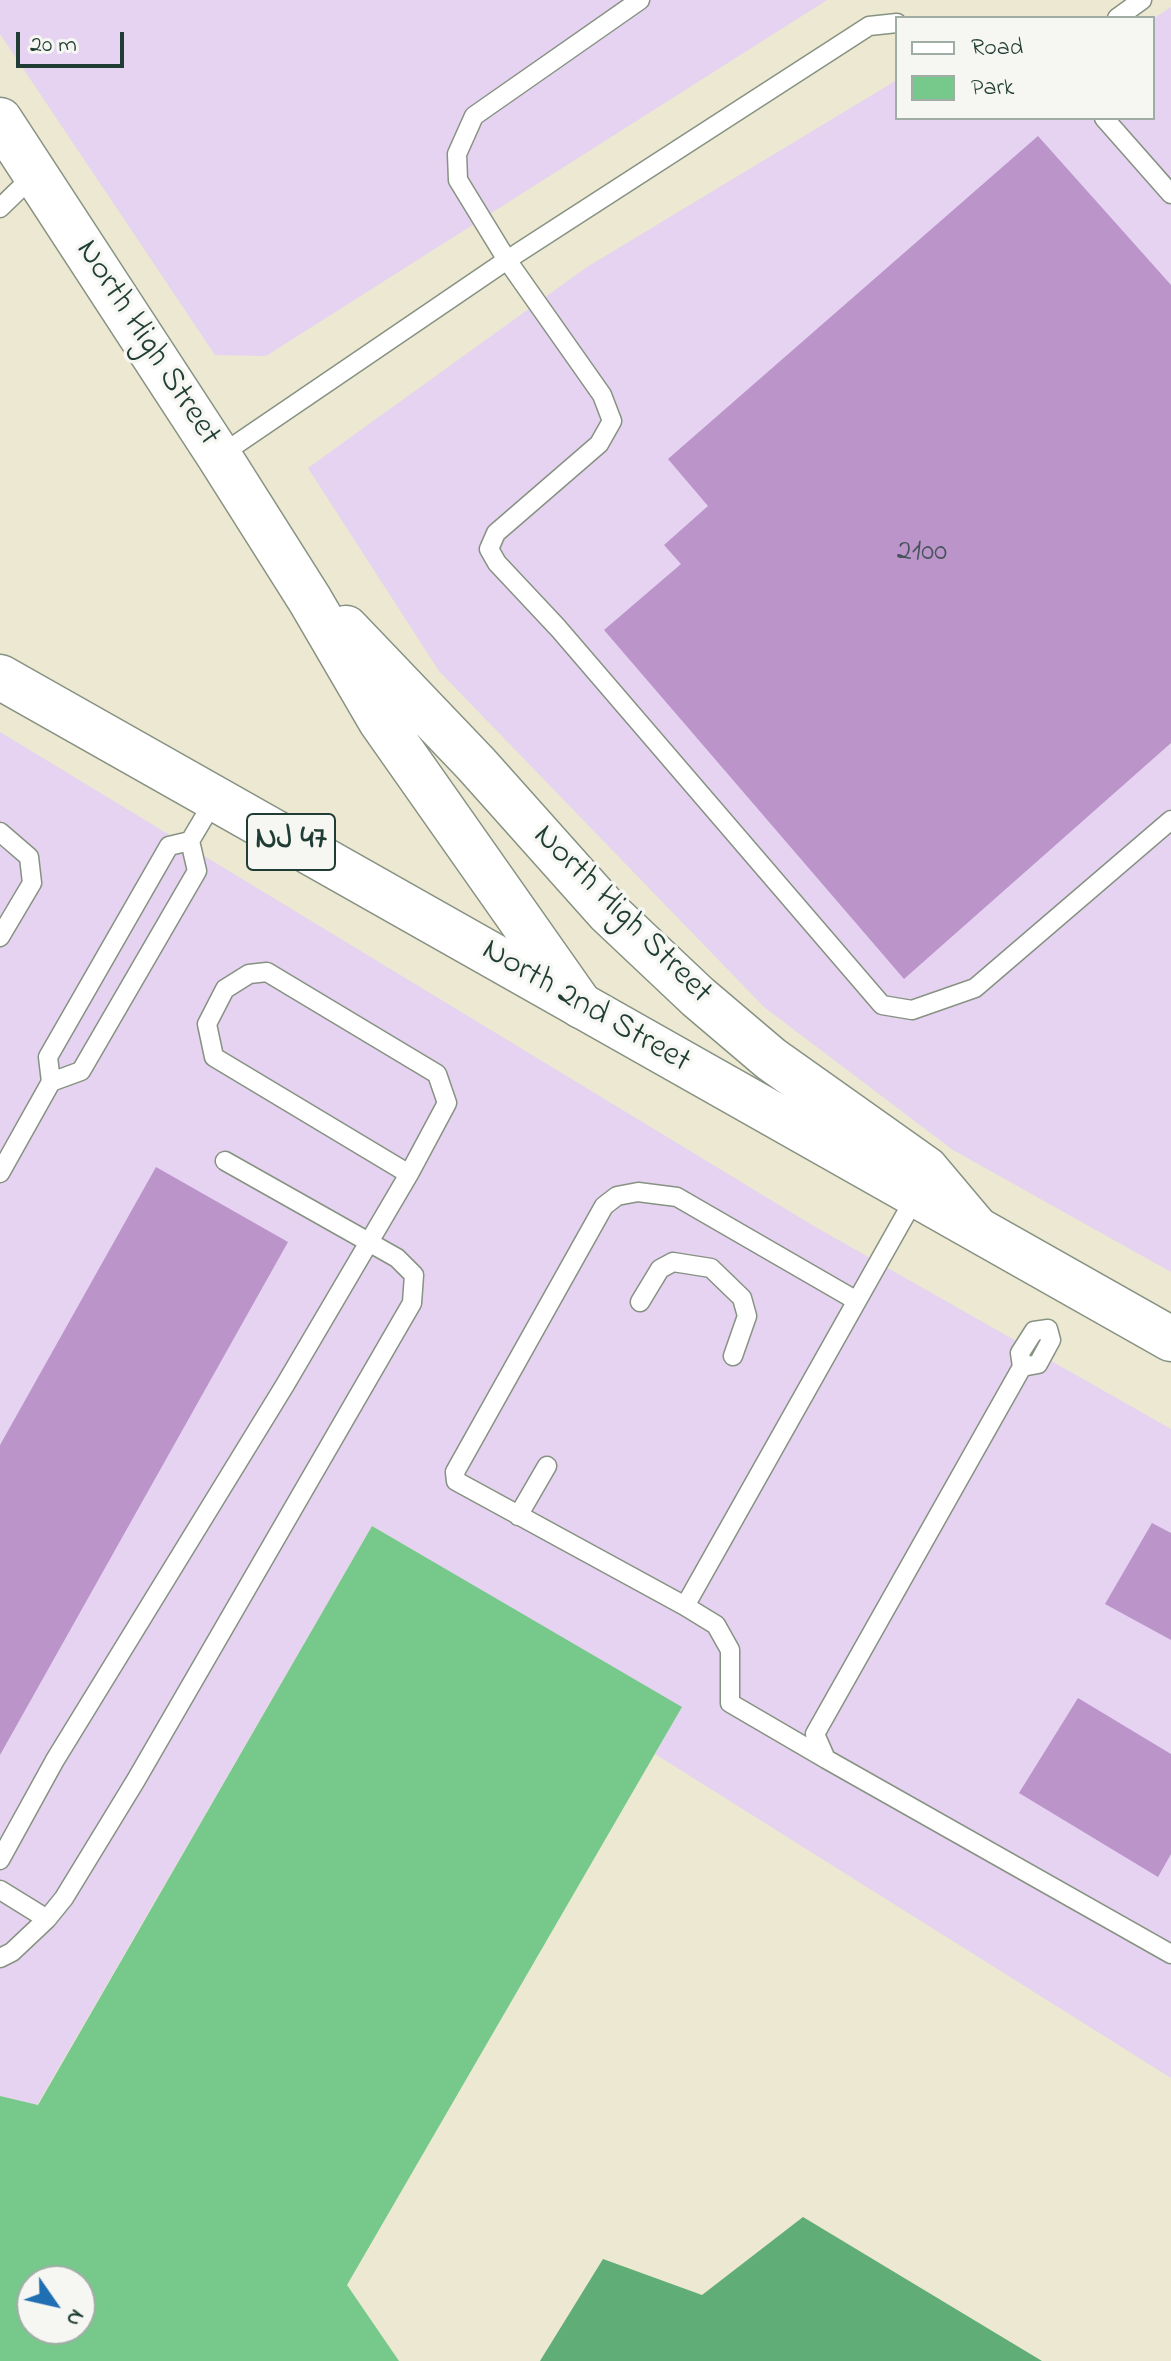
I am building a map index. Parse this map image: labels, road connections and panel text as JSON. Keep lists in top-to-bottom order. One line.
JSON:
{"streets":{"street":["North High Street","NJ 47","North 2nd Street"]},"crossings":[["North High Street","North 2nd Street"]],"house_numbers":["2100"],"legend":["Road","Park"],"scale_bar":"20 m","north":"bottom right"}
